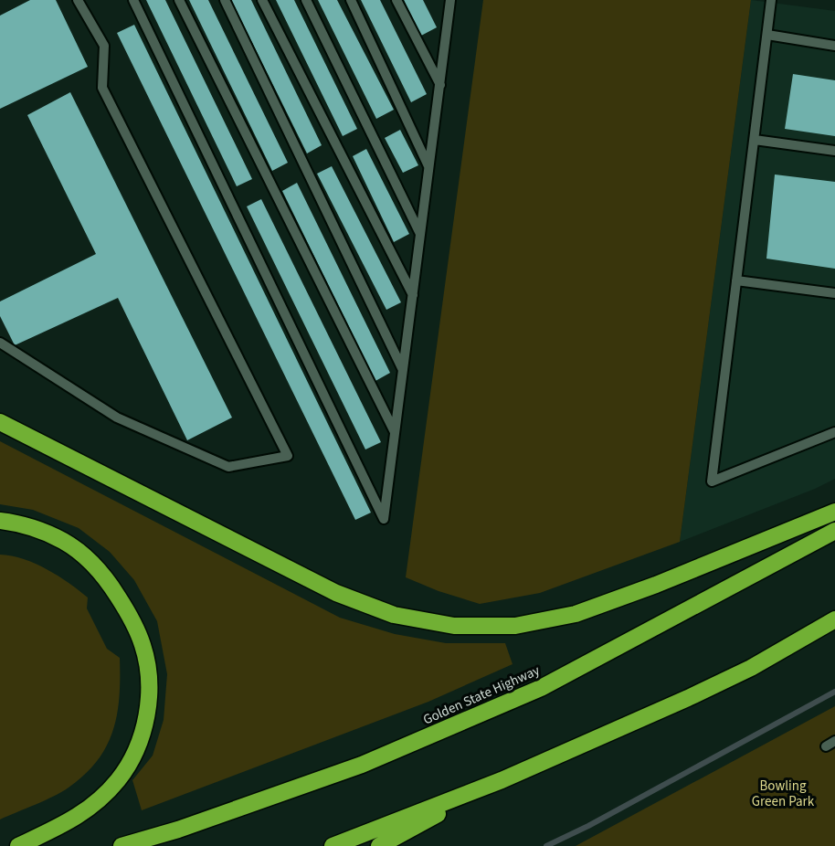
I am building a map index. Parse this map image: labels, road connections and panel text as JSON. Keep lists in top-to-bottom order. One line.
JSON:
{"streets":{"highway":["Golden State Highway"]},"parks":["Bowling Green Park"]}
